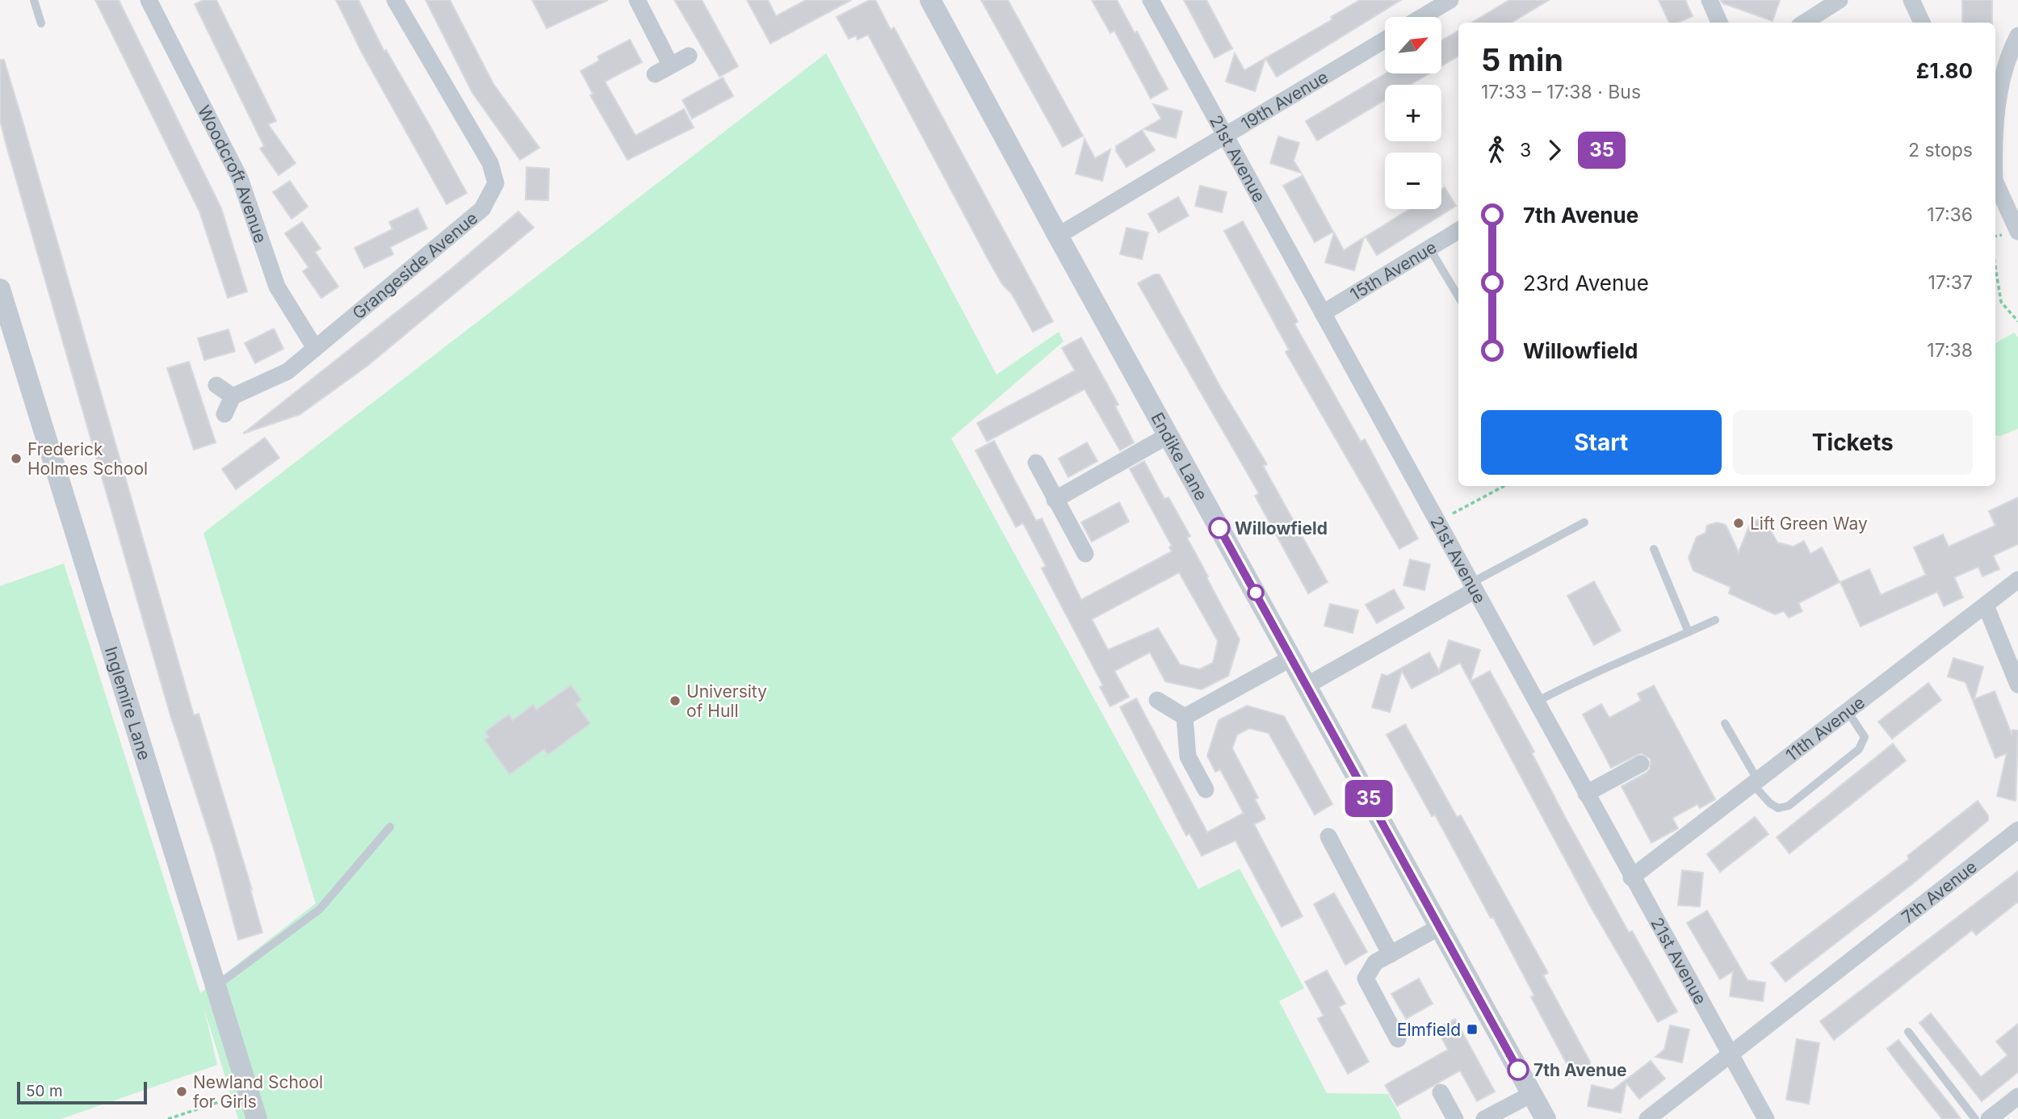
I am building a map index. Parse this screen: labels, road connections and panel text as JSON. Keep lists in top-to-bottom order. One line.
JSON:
{"streets":{"street":["19th Avenue","21st Avenue","Woodcroft Avenue","Grangeside Avenue","15th Avenue","Endike Lane","Inglemire Lane","11th Avenue","7th Avenue"]},"crossings":[["19th Avenue","21st Avenue"],["19th Avenue","Endike Lane"],["21st Avenue","15th Avenue"],["21st Avenue","11th Avenue"],["21st Avenue","7th Avenue"],["Woodcroft Avenue","Grangeside Avenue"]],"places":{"other":["Frederick Holmes School","Lift Green Way","Willowfield","University of Hull","7th Avenue","Newland School for Girls"],"transit":["Elmfield"]},"lines":["bus line 35"],"scale_bar":"50 m","north":"top right","page":{"on_map":"35","map_buttons":["+","−"],"heading":["5 min","17:33 – 17:38 · Bus","£1.80"],"legs":["3","35","2 stops"],"list":[{"name":"7th Avenue","value":"17:36"},{"name":"23rd Avenue","value":"17:37"},{"name":"Willowfield","value":"17:38"}],"buttons":["Start","Tickets"],"scale":"50 m"}}
